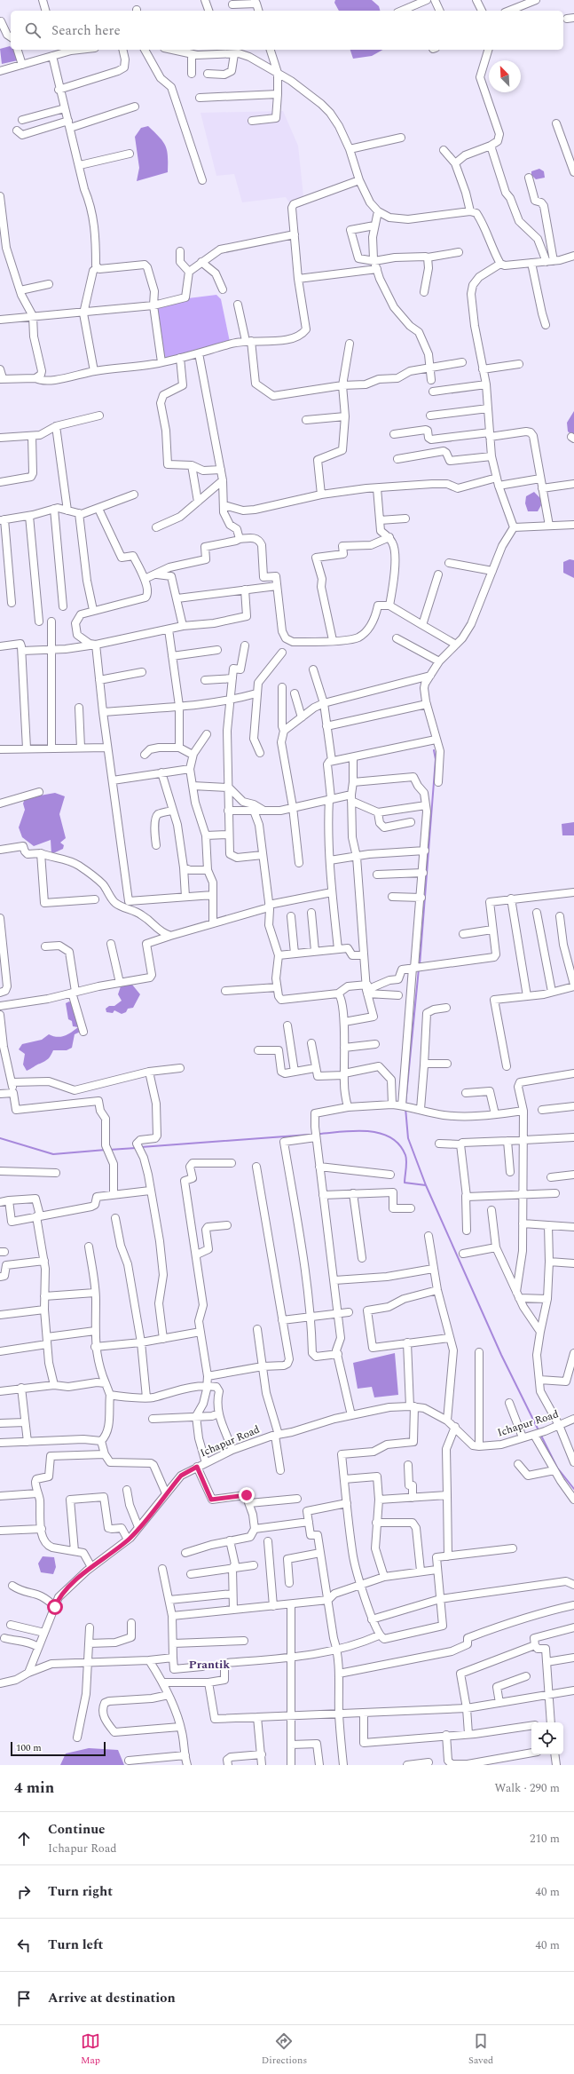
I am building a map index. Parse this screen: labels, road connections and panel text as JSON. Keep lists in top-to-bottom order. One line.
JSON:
{"streets":{"street":["Ichapur Road"]},"districts":["Prantik"],"scale_bar":"100 m","north":"top left","page":{"search":"Search here","scale":"100 m","heading":["4 min","Walk · 290 m"],"list":[["Continue","Ichapur Road","210 m"],["Turn right","40 m"],["Turn left","40 m"],"Arrive at destination"],"nav":["Map","Directions","Saved"]}}
